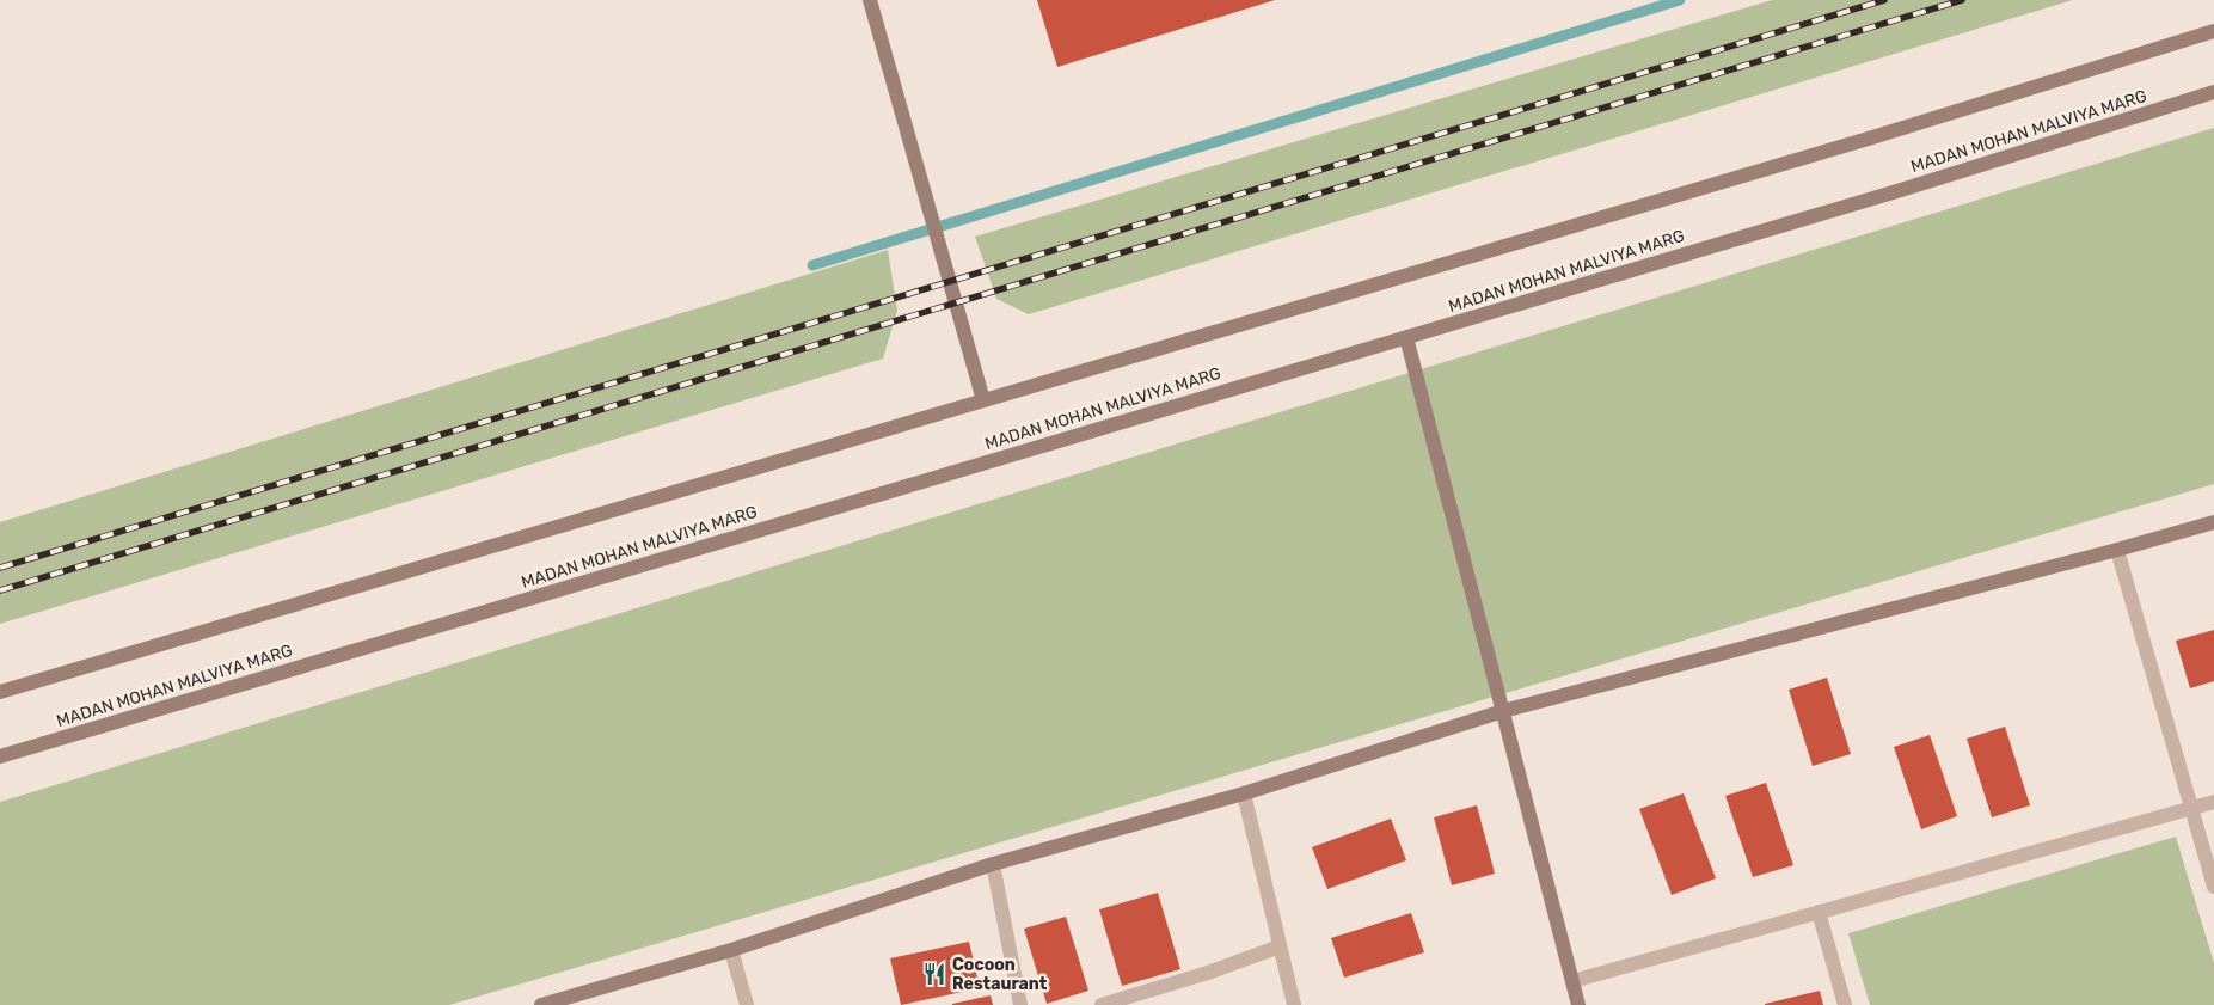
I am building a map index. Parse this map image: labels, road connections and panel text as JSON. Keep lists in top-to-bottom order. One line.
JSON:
{"streets":{"main road":["MADAN MOHAN MALVIYA MARG"]},"places":{"restaurant":["Cocoon Restaurant"]}}
